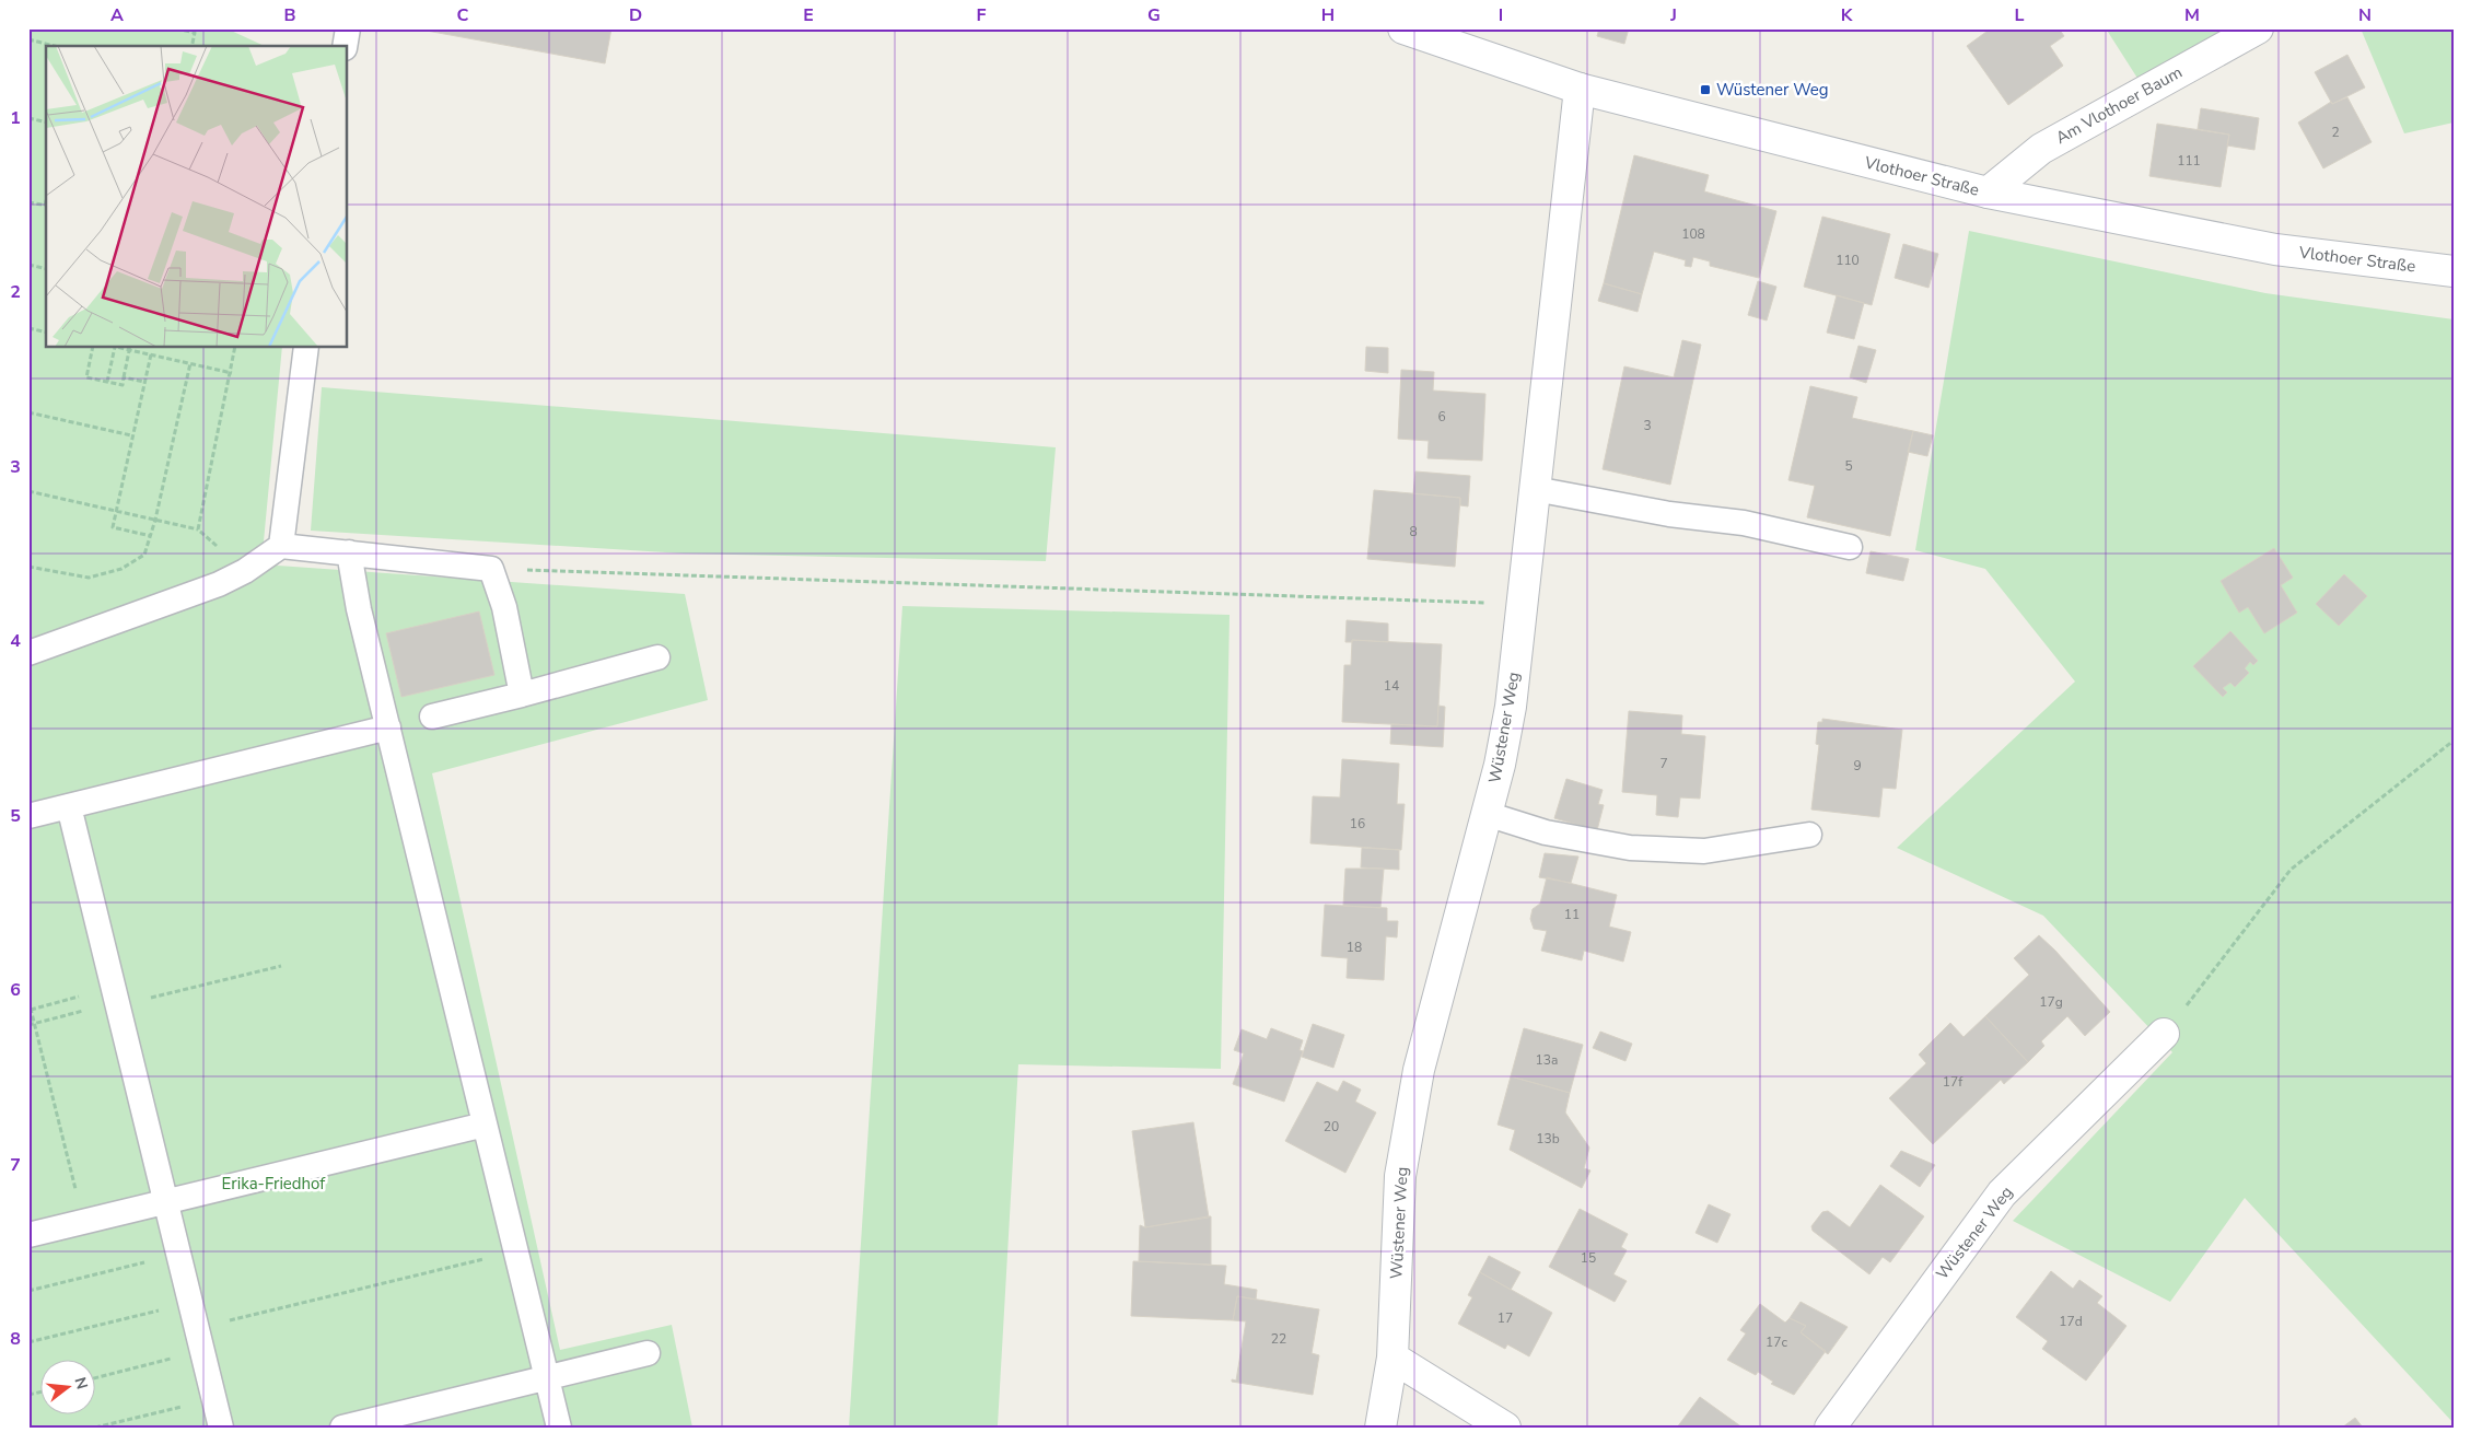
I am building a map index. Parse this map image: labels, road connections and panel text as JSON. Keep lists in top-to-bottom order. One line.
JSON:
{"streets":{"street":["Am Vlothoer Baum","Vlothoer Straße","Wüstener Weg"]},"crossings":[["Am Vlothoer Baum","Vlothoer Straße"],["Vlothoer Straße","Wüstener Weg"]],"parks":["Erika-Friedhof"],"places":{"transit":["Wüstener Weg"]},"house_numbers":["2","111","108","110","6","3","5","8","14","7","9","16","11","18","17g","13a","17f","20","13b","15","17","17d","22","17c"],"north":"right","grid":{"columns":["A","B","C","D","E","F","G","H","I","J","K","L","M","N"],"rows":["1","2","3","4","5","6","7","8"]}}
